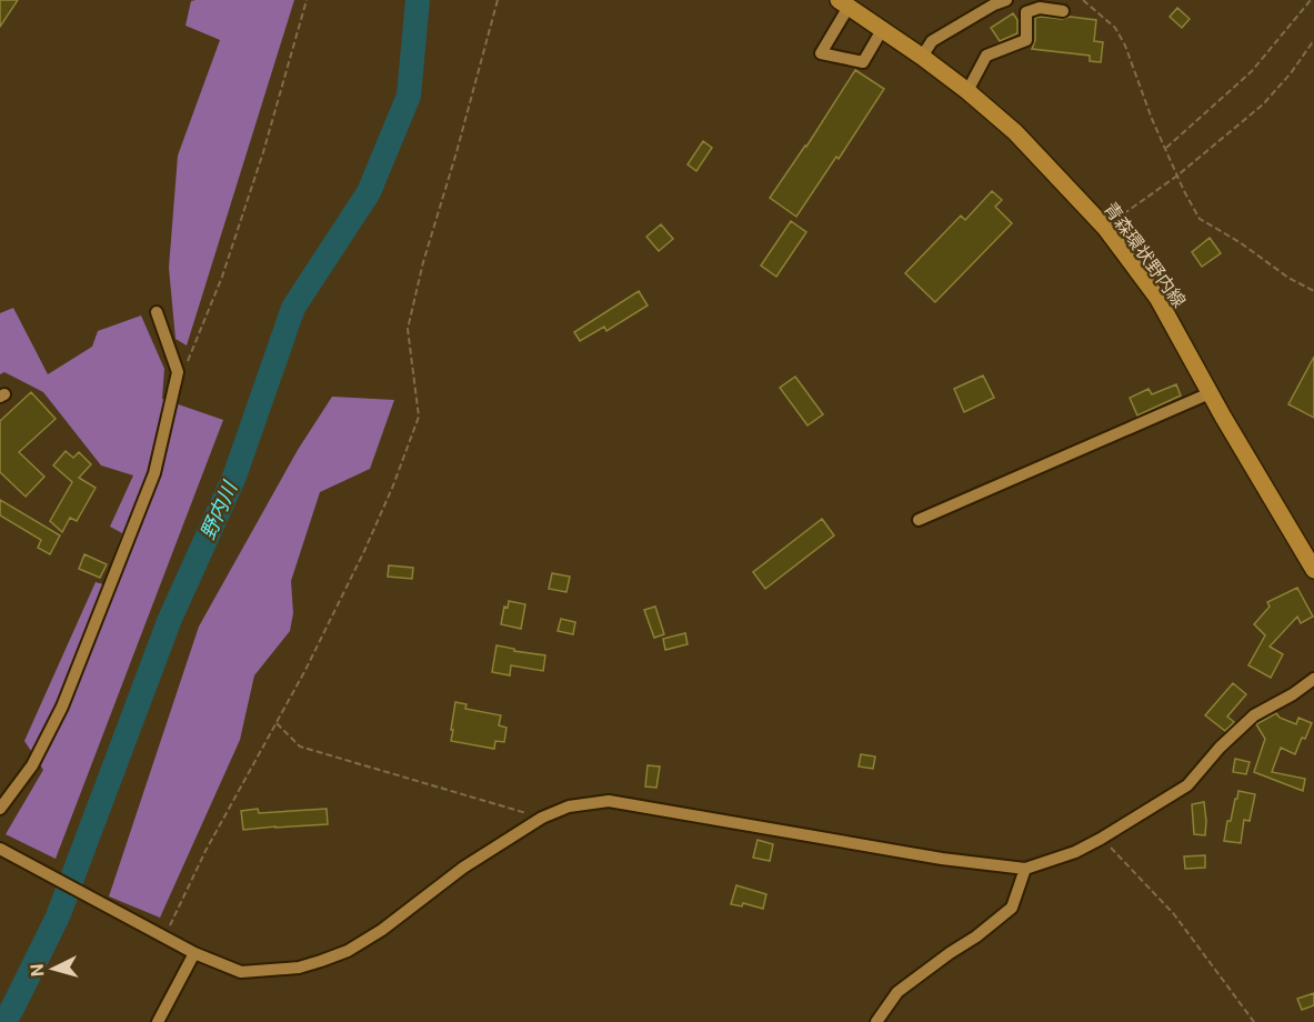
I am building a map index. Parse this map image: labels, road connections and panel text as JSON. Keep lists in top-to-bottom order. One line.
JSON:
{"streets":{"main road":["青森環状野内線"]},"water":["野内川"],"north":"left"}
